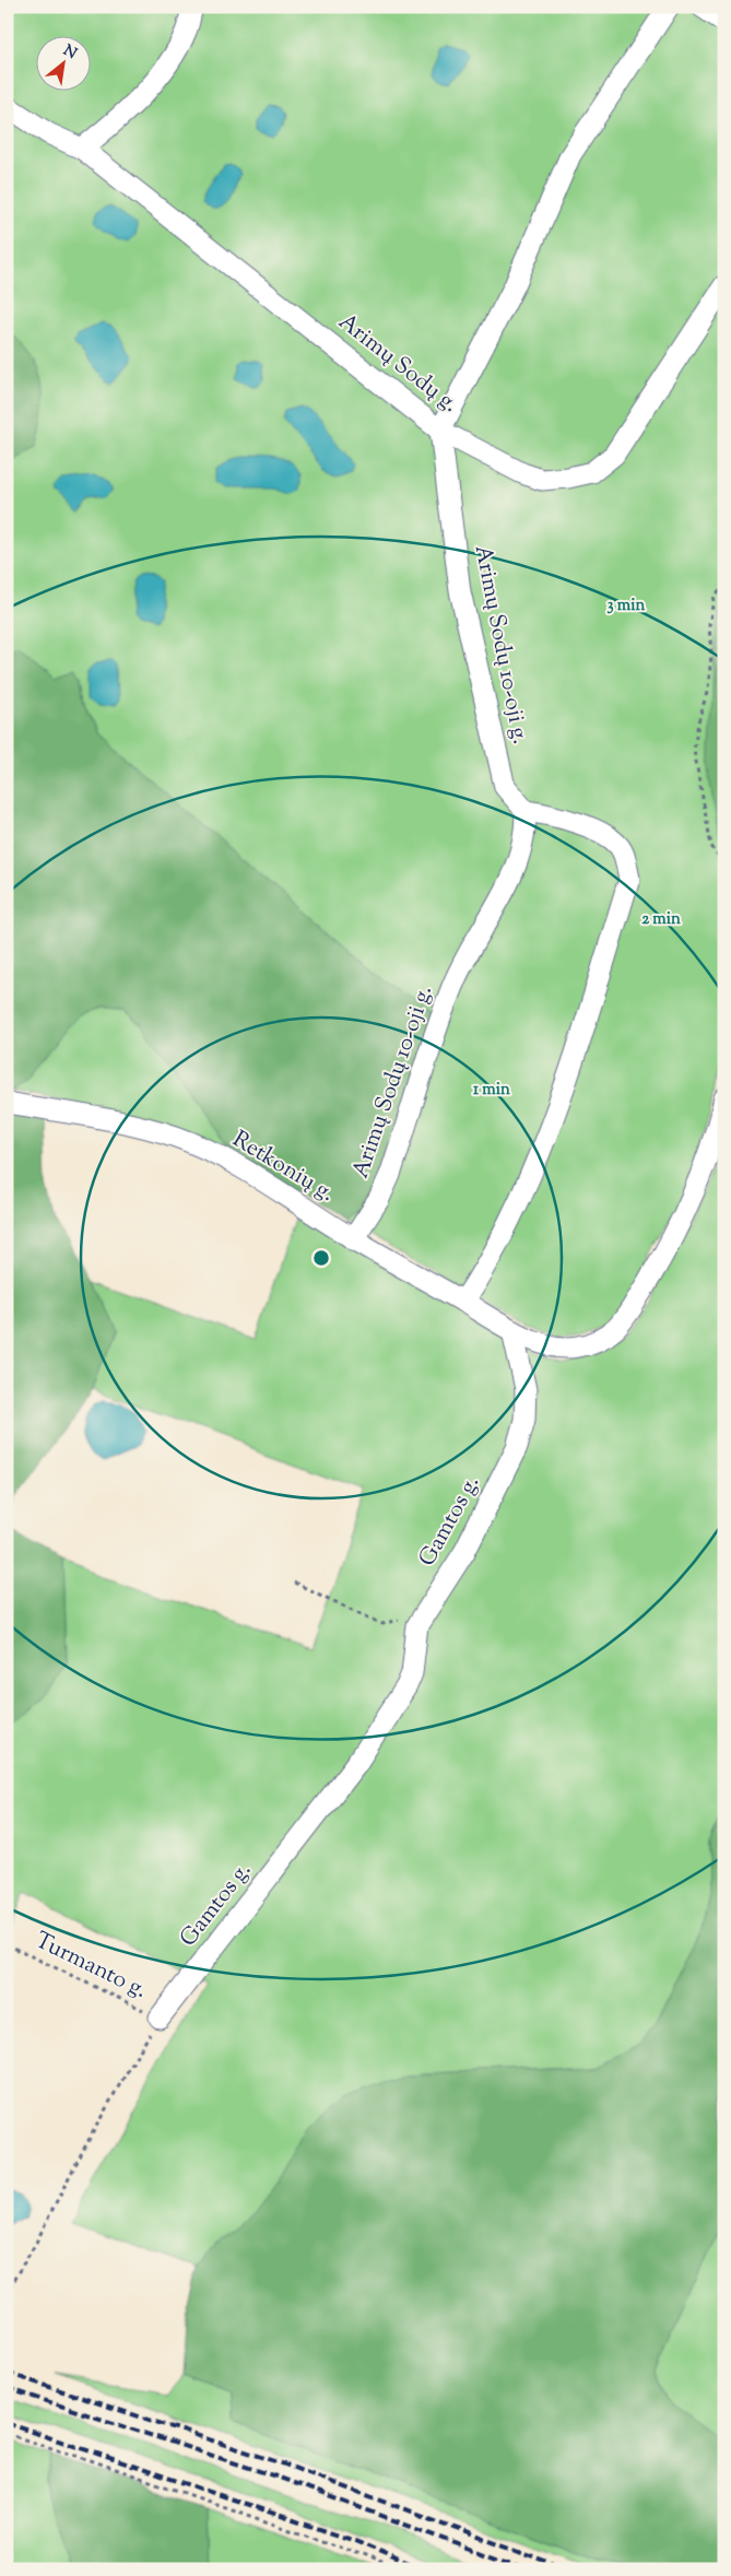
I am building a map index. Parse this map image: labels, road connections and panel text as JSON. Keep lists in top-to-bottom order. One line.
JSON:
{"streets":{"street":["Arimų Sodų g.","Arimų Sodų 10-oji g.","Retkonių g.","Gamtos g."],"path":["Turmanto g."]},"crossings":[["Arimų Sodų g.","Arimų Sodų 10-oji g."],["Arimų Sodų 10-oji g.","Retkonių g."],["Retkonių g.","Gamtos g."],["Gamtos g.","Turmanto g."]],"north":"top right","rings":["3 min","2 min","1 min"]}
